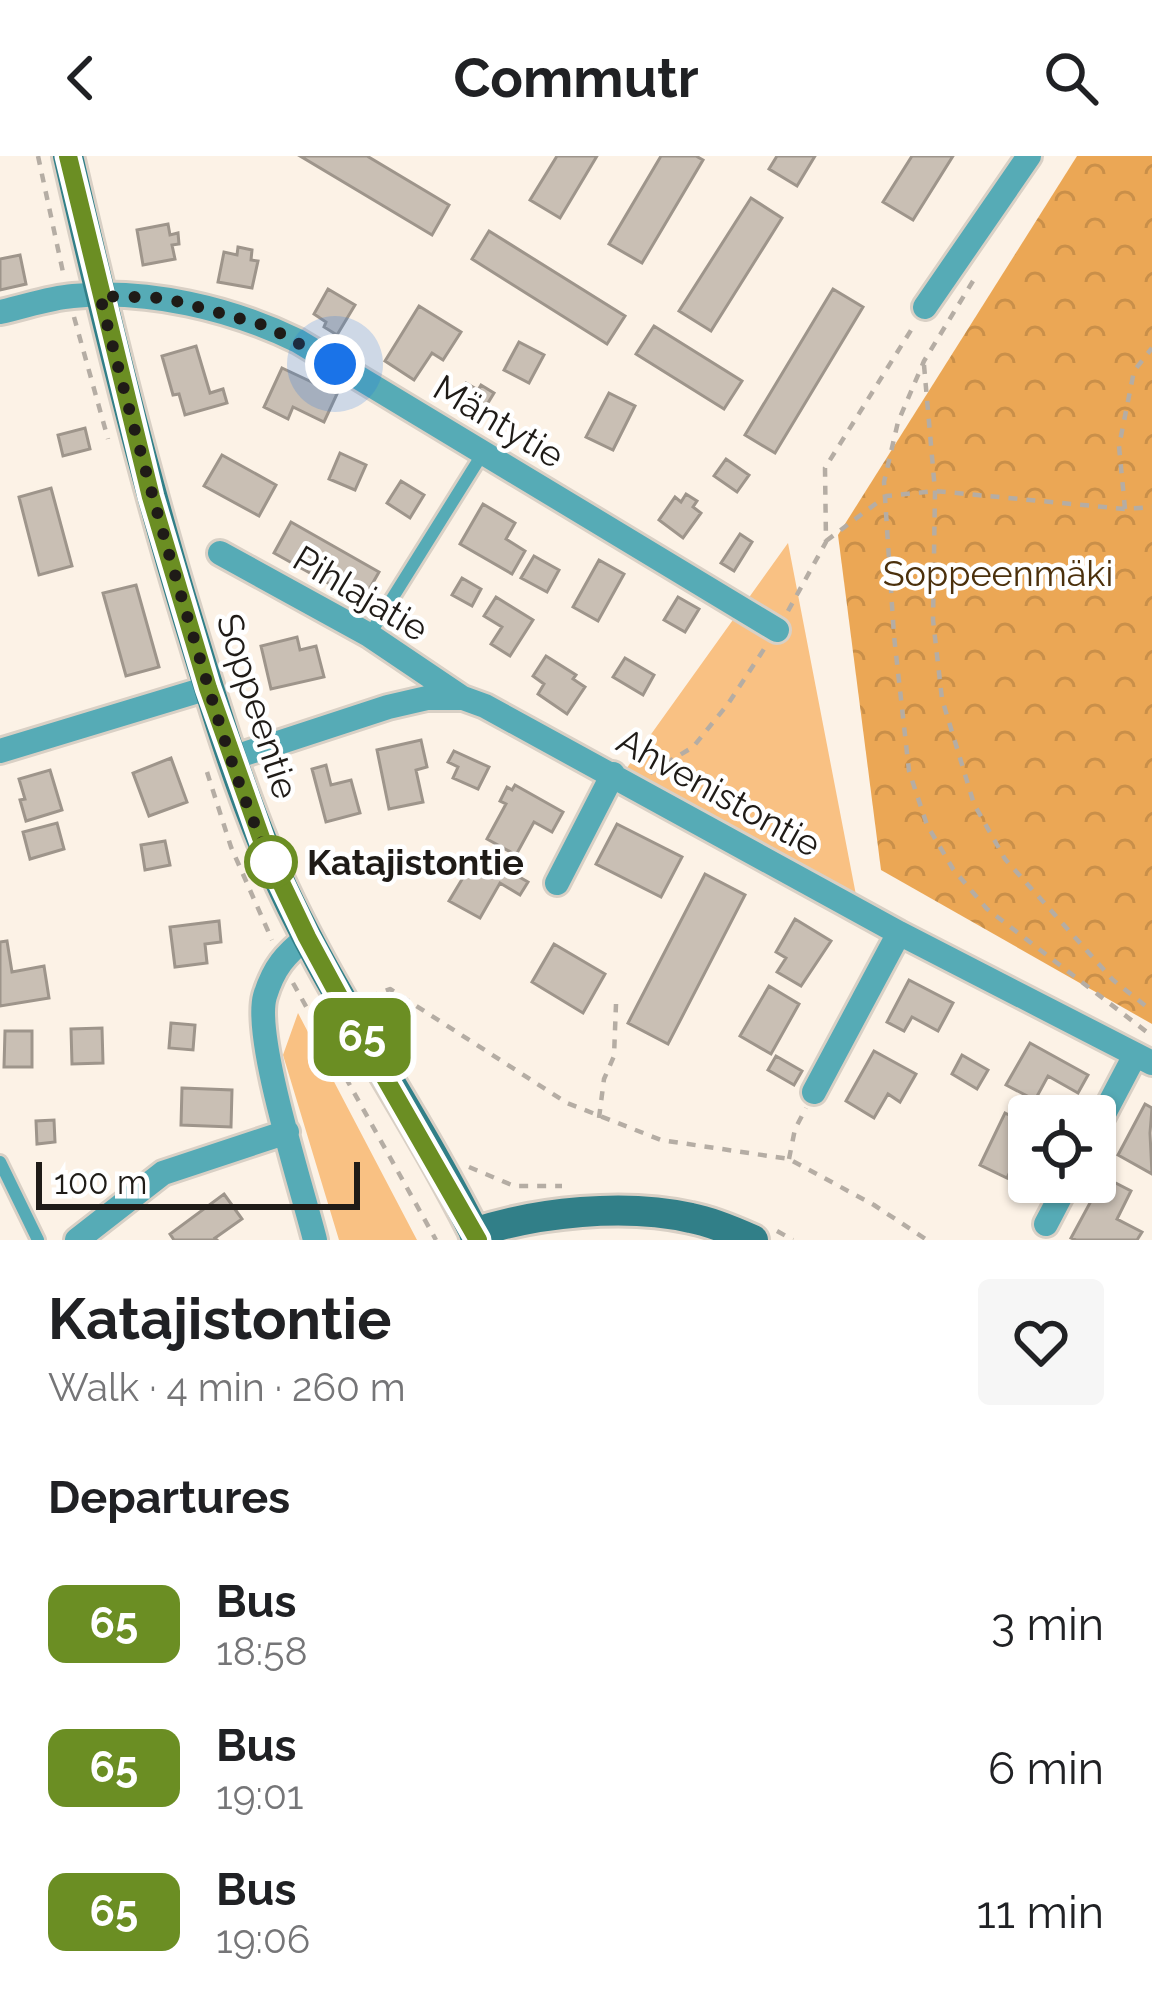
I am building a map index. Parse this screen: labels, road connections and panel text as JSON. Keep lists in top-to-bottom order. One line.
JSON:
{"streets":{"main road":["Soppeentie"],"street":["Mäntytie","Pihlajatie","Ahvenistontie"]},"crossings":[["Mäntytie","Soppeentie"],["Pihlajatie","Ahvenistontie"]],"parks":["Soppeenmäki"],"places":["Katajistontie"],"lines":["bus line 65"],"scale_bar":"100 m","page":{"header":"Commutr","on_map":"65","scale":"100 m","heading":[["Katajistontie","Walk · 4 min · 260 m"],"Departures"],"list":[{"mark":"65","name":"Bus","note":"18:58","value":"3 min"},{"mark":"65","name":"Bus","note":"19:01","value":"6 min"},{"mark":"65","name":"Bus","note":"19:06","value":"11 min"}]}}
